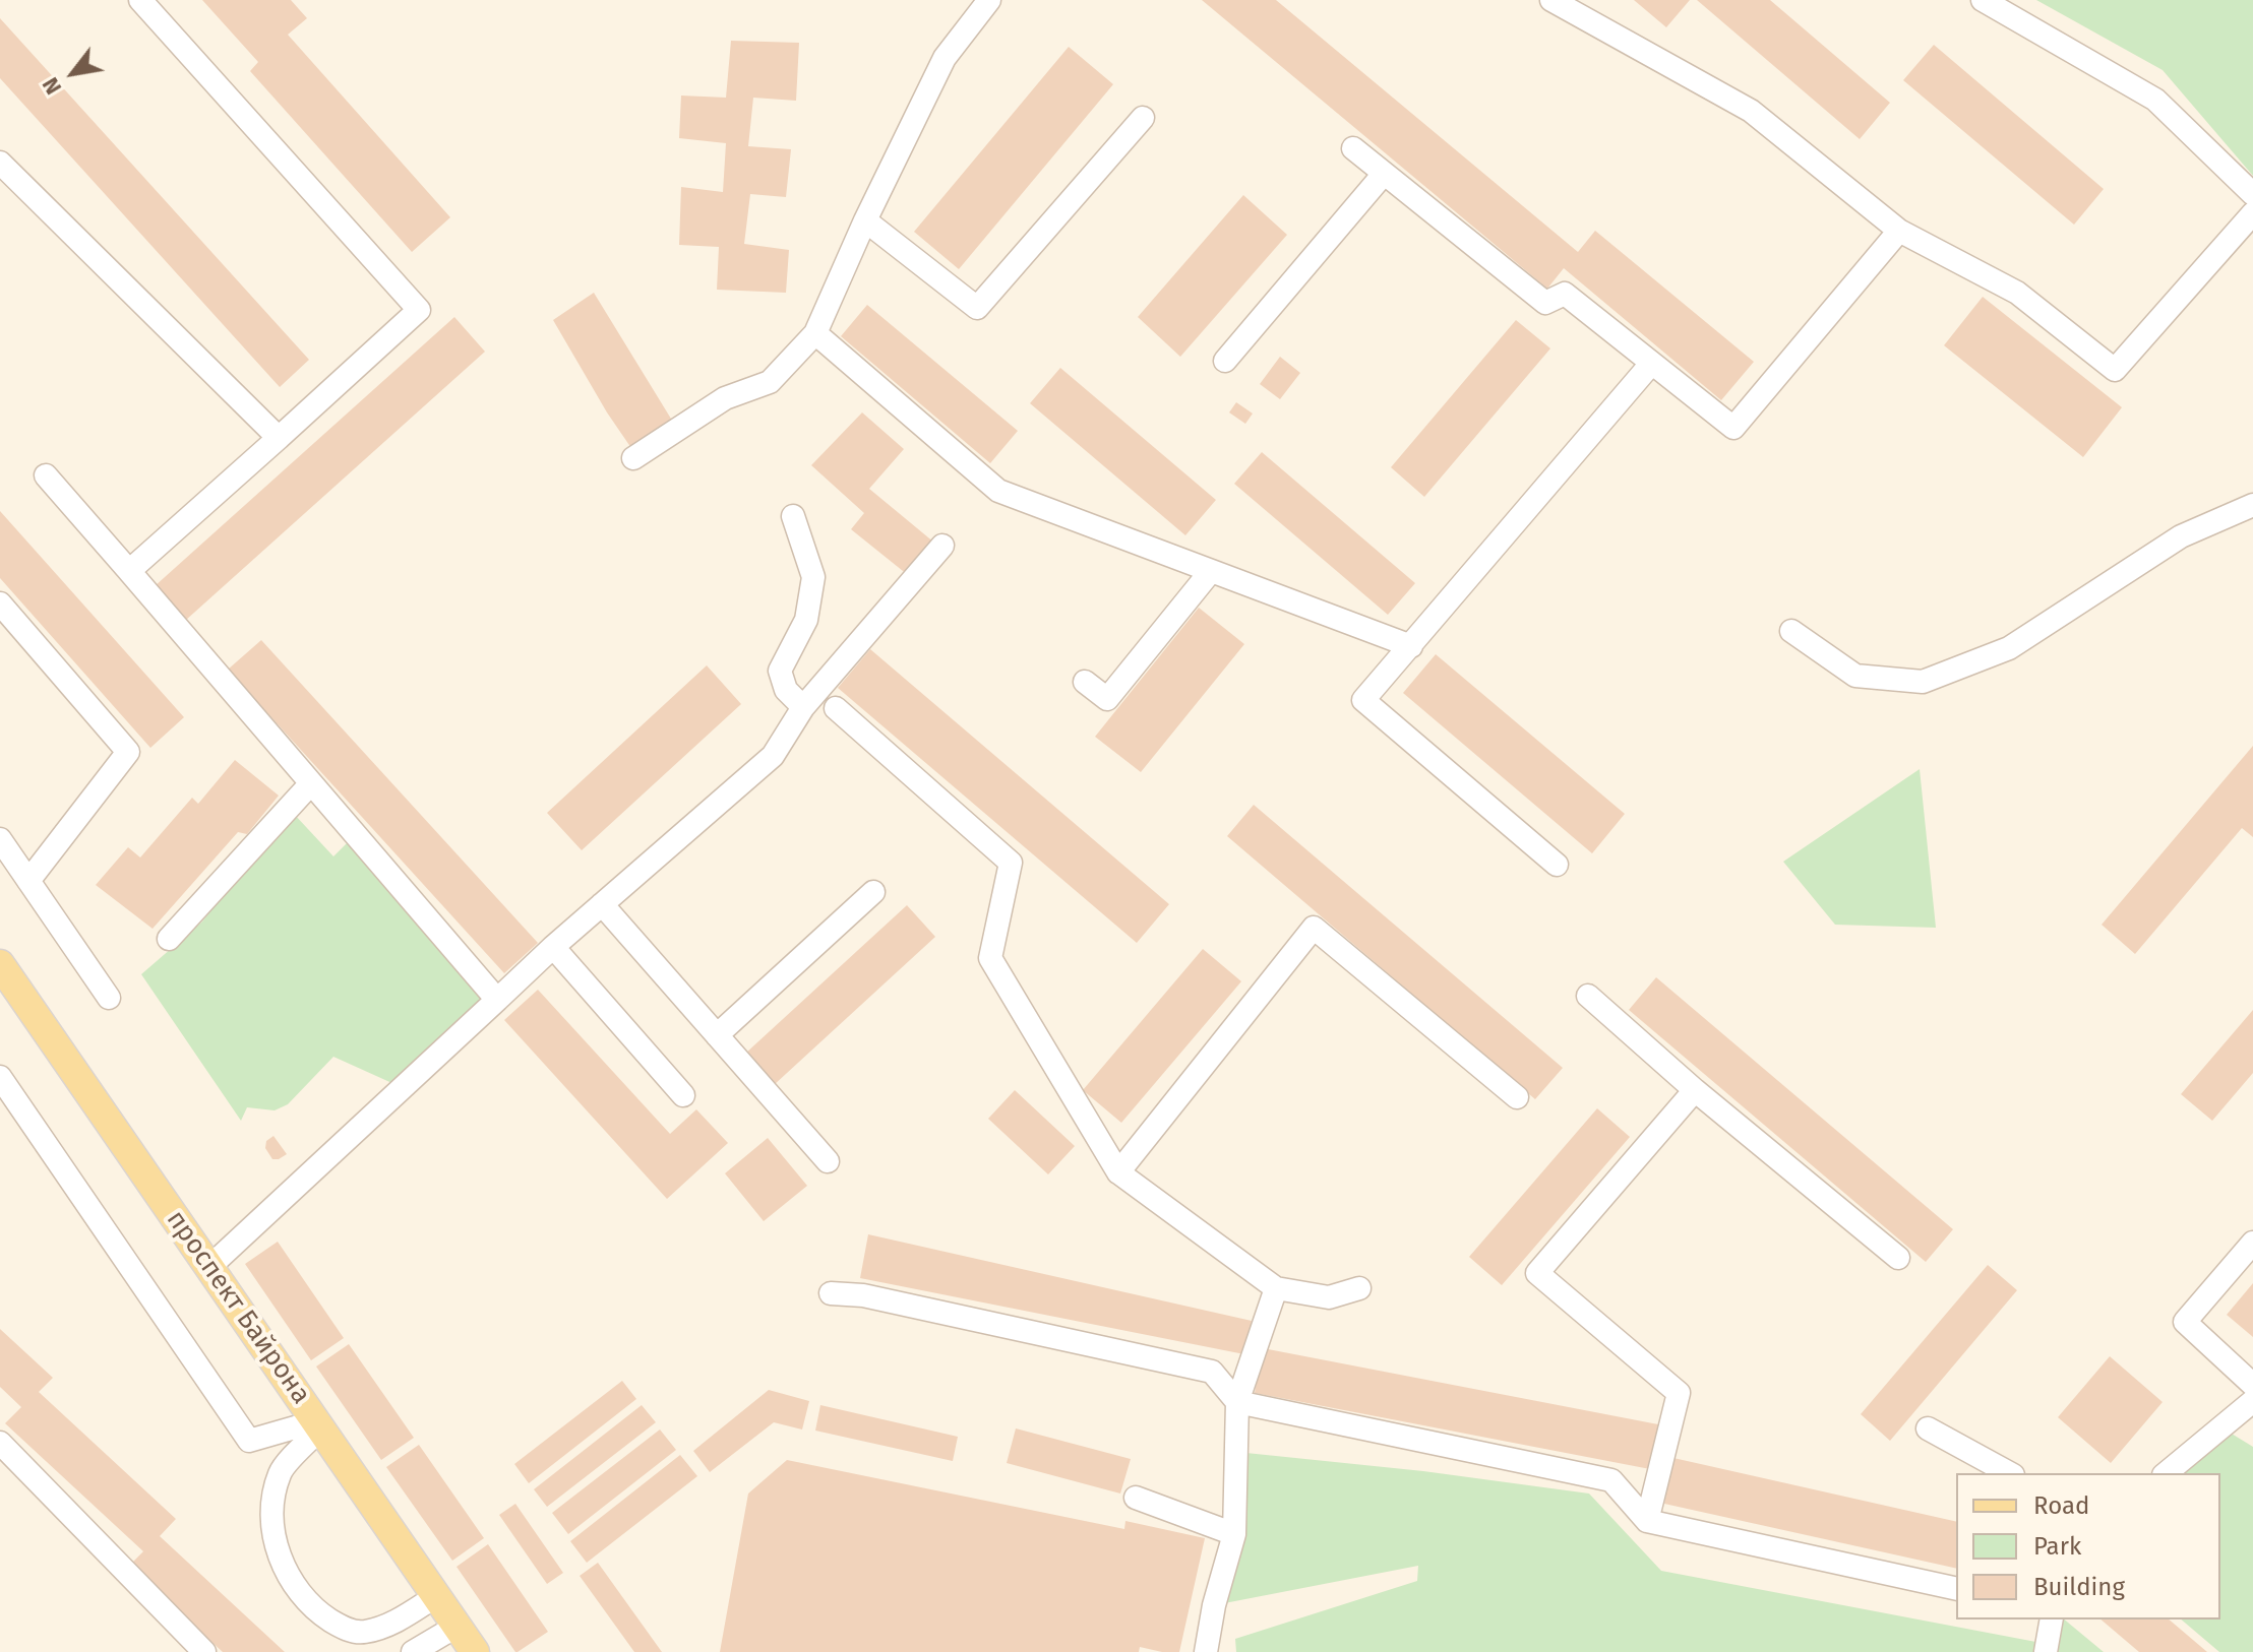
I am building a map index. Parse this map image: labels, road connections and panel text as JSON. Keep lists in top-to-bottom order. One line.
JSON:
{"streets":{"main road":["проспект Байрона"]},"legend":["Road","Park","Building"],"north":"bottom left"}
